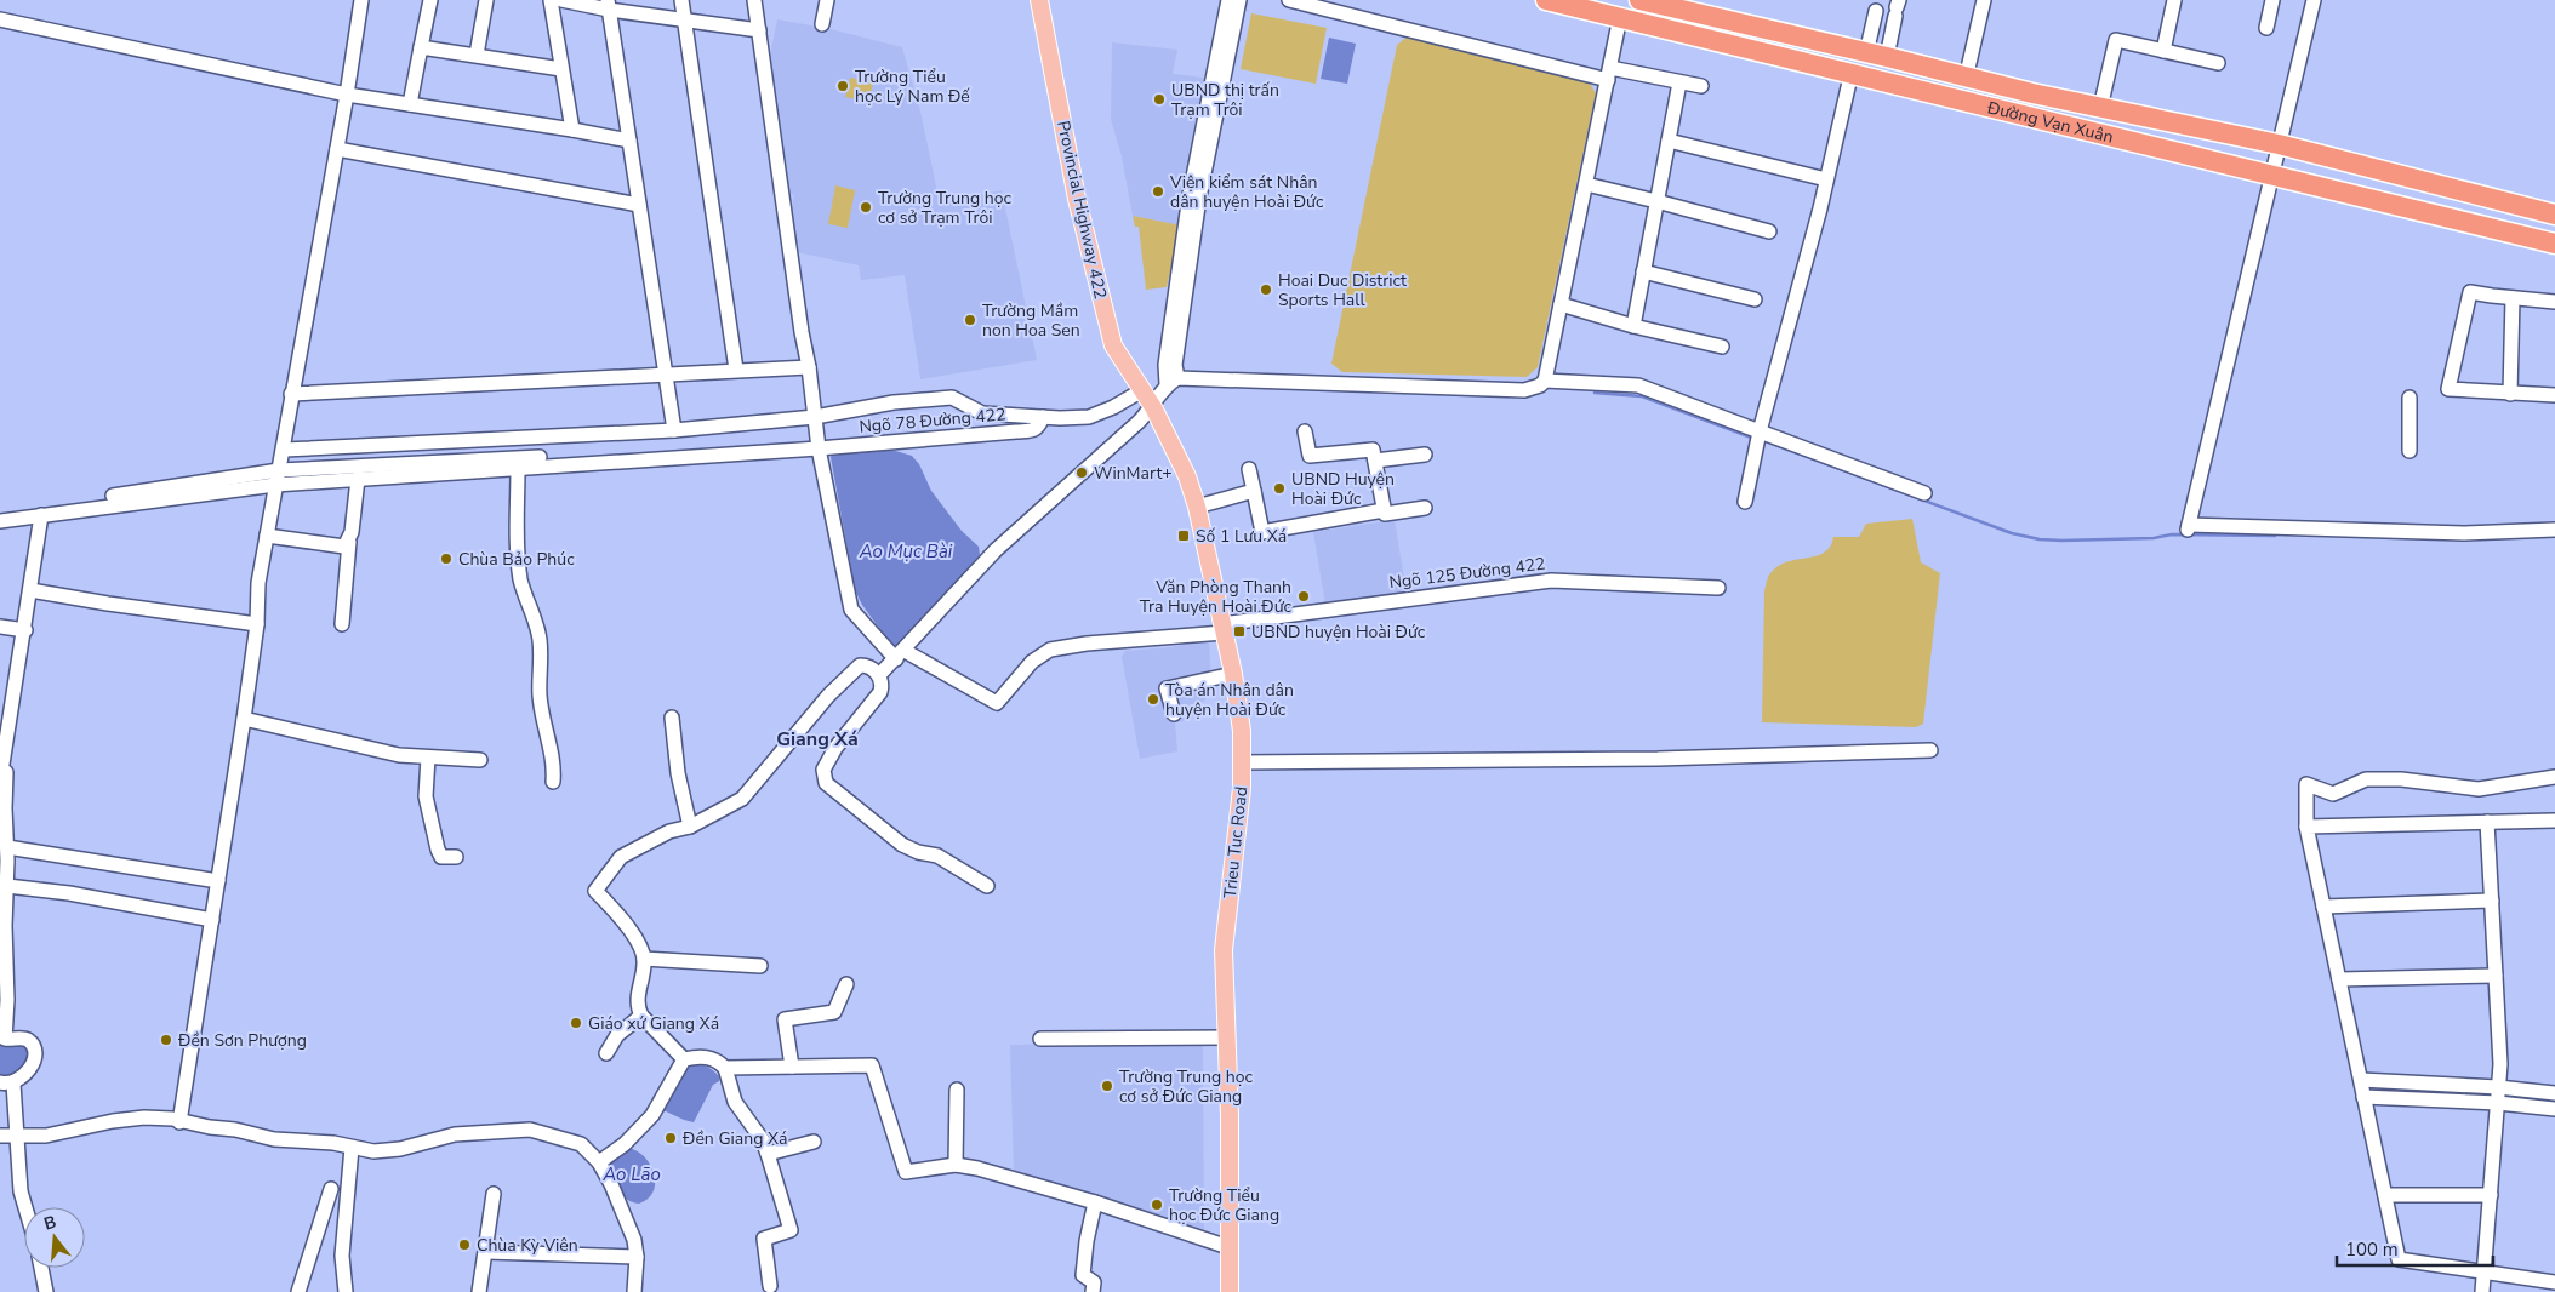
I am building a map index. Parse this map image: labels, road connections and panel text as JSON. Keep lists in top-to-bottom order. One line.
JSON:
{"streets":{"highway":["Đường Vạn Xuân"],"main road":["Provincial Highway 422","Trieu Tuc Road"],"street":["Ngõ 78 Đường 422","Ngõ 125 Đường 422"]},"crossings":[["Provincial Highway 422","Trieu Tuc Road"],["Ngõ 125 Đường 422","Trieu Tuc Road"]],"districts":["Giang Xá"],"water":["Ao Mục Bài","Ao Lão"],"places":{"other":["Trường Tiểu học Lý Nam Đế","UBND thị trấn Trạm Trôi","Viện kiểm sát Nhân dân huyện Hoài Đức","Trường Trung học cơ sở Trạm Trôi","Hoai Duc District Sports Hall","Trường Mầm non Hoa Sen","WinMart+","UBND Huyện Hoài Đức","Chùa Bảo Phúc","Văn Phòng Thanh Tra Huyện Hoài Đức","Tòa án Nhân dân huyện Hoài Đức","Giáo xứ Giang Xá","Đền Sơn Phượng","Trường Trung học cơ sở Đức Giang","Đền Giang Xá","Trường Tiểu học Đức Giang","Chùa Kỳ Viên"],"transit":["Số 1 Lưu Xá","UBND huyện Hoài Đức"]},"scale_bar":"100 m","north":"top"}
